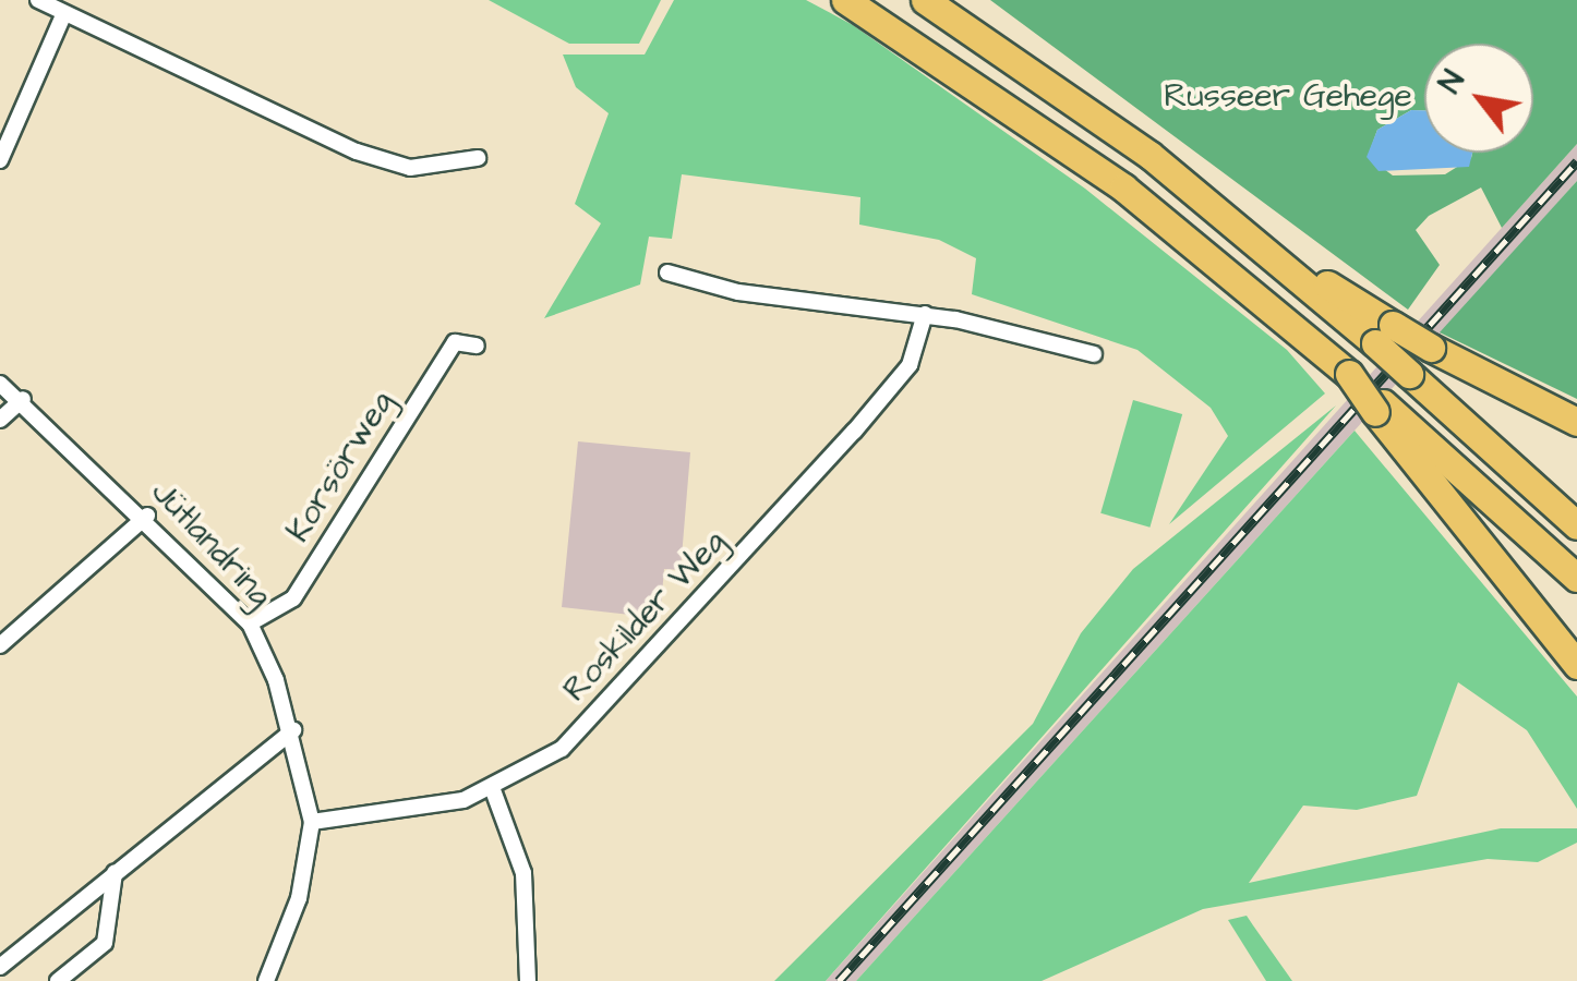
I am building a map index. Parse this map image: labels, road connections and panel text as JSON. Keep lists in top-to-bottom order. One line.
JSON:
{"streets":{"street":["Korsörweg","Jütlandring","Roskilder Weg"]},"crossings":[["Korsörweg","Jütlandring"],["Jütlandring","Roskilder Weg"]],"parks":["Russeer Gehege"],"north":"top left"}
